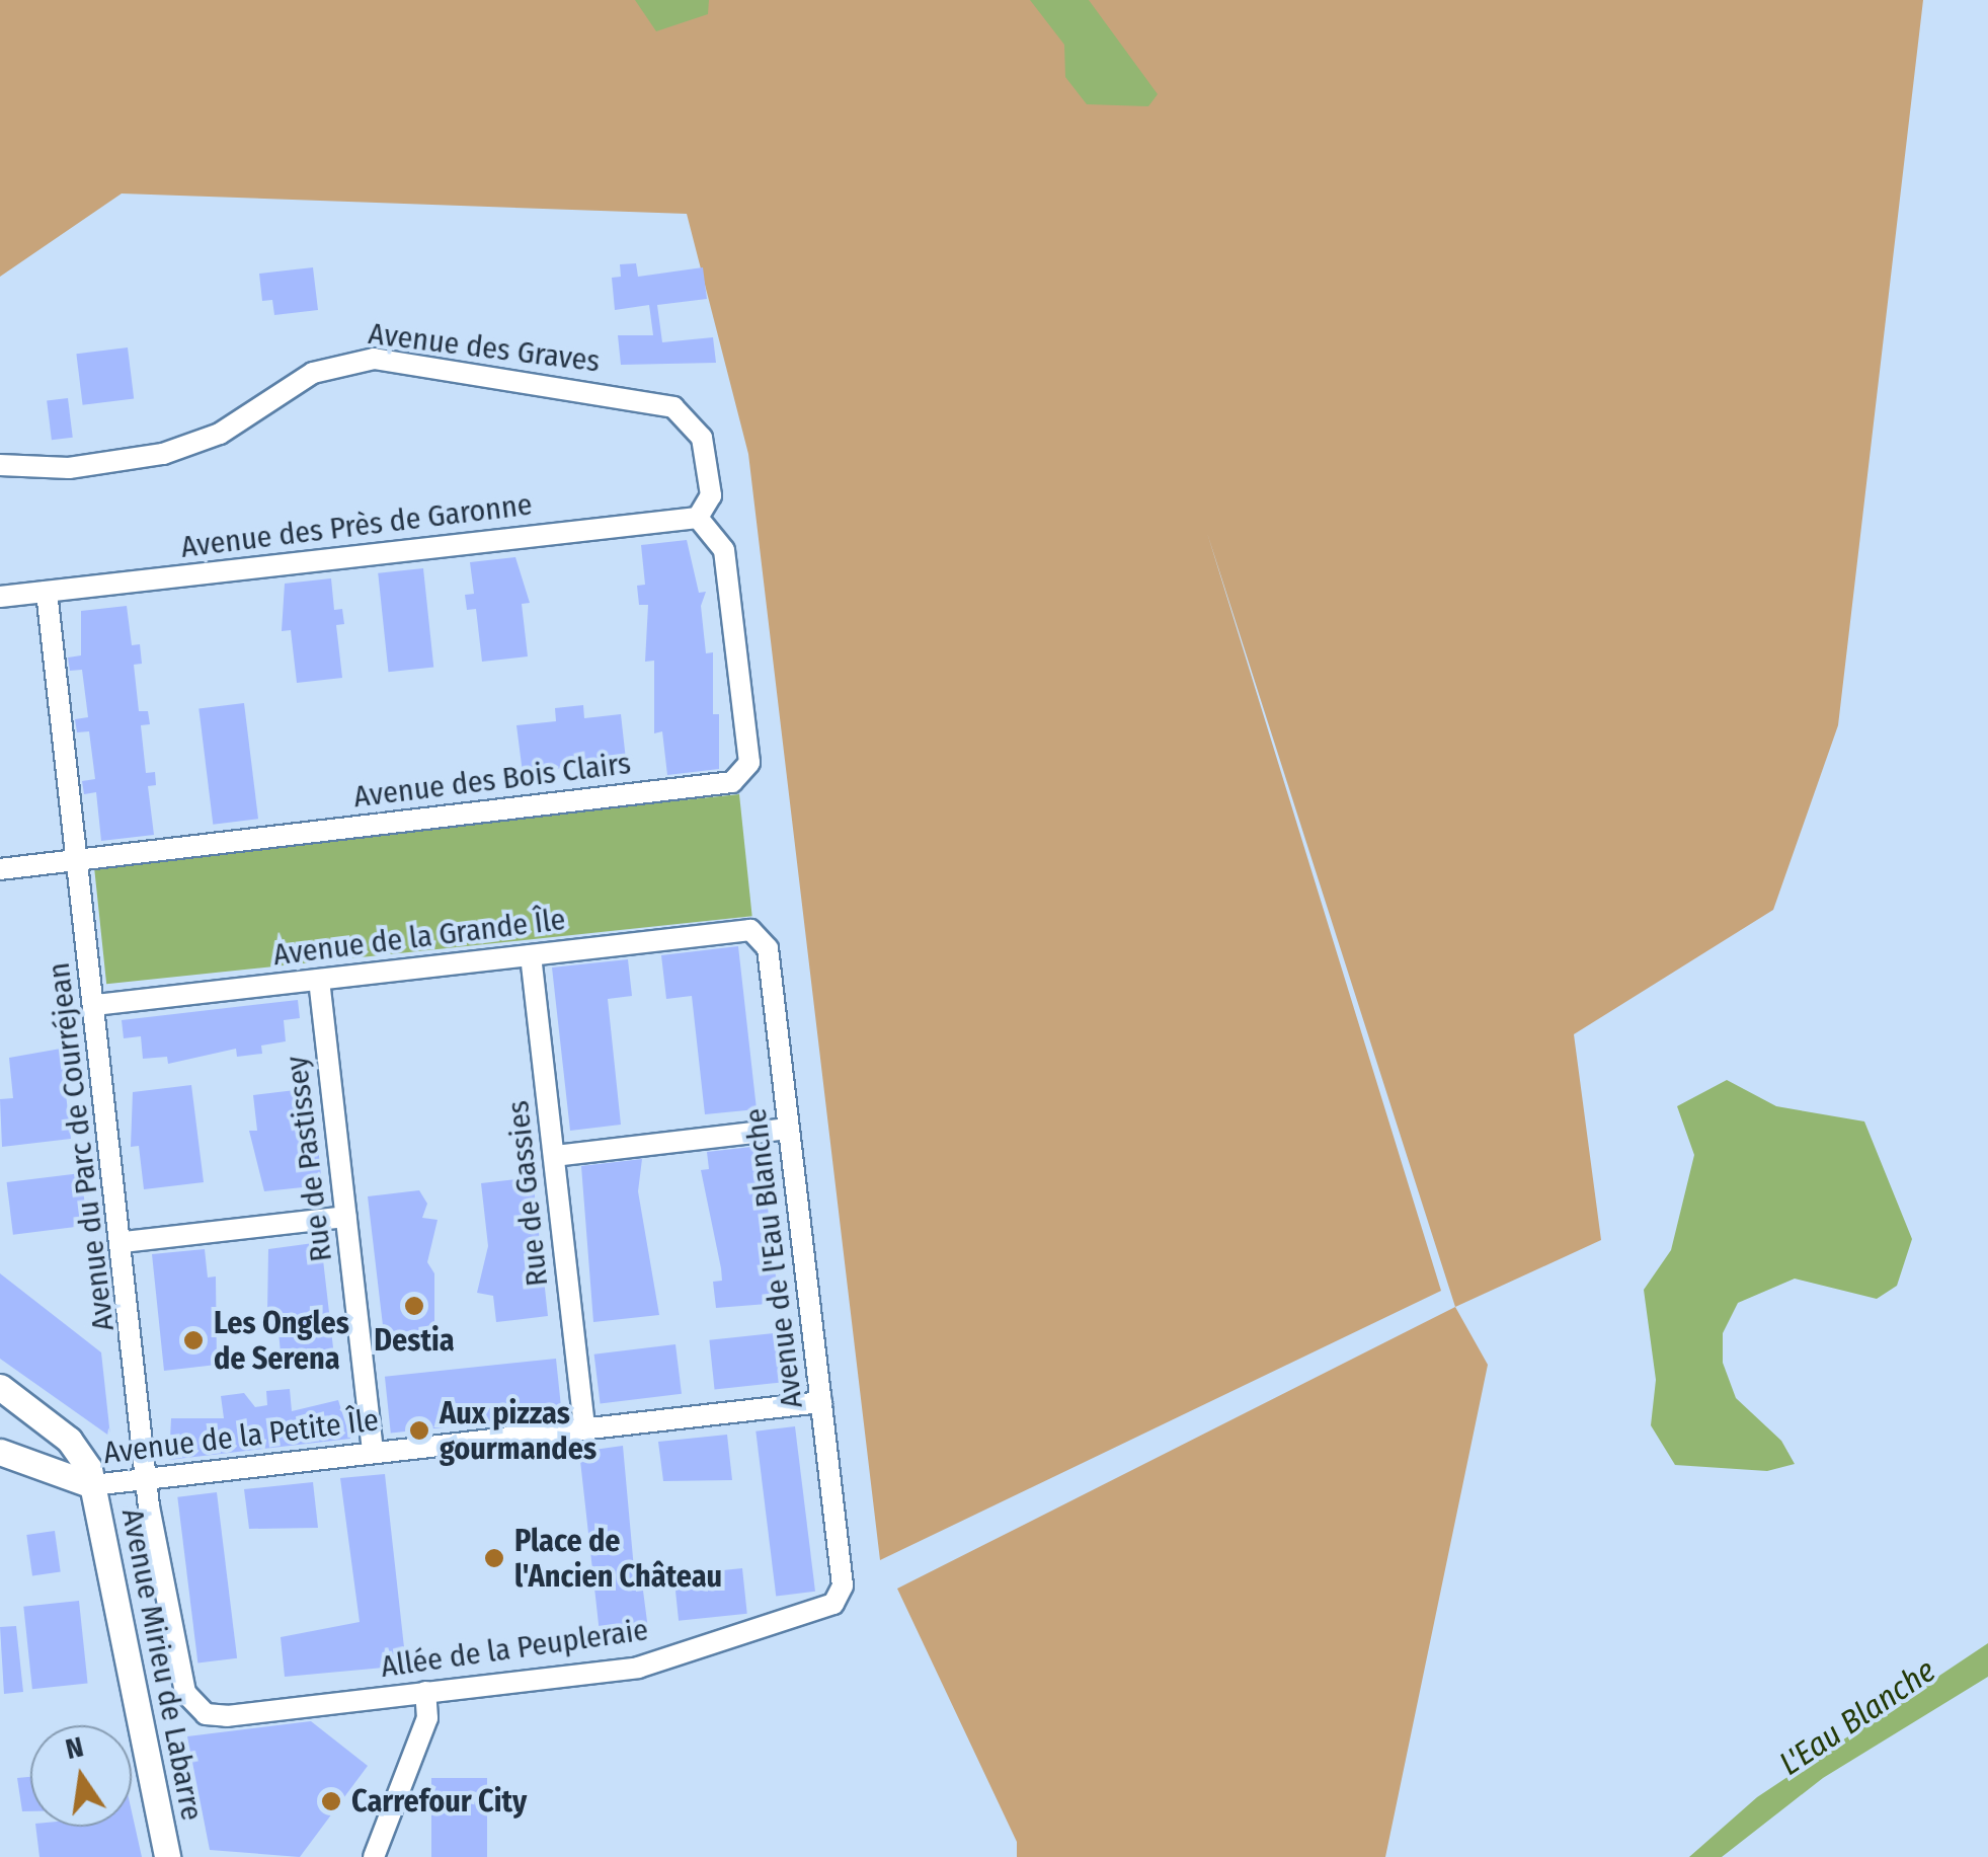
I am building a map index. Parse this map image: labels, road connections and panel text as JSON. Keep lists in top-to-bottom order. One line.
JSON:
{"streets":{"street":["Avenue des Graves","Avenue des Près de Garonne","Avenue des Bois Clairs","Avenue de la Grande Île","Avenue du Parc de Courréjean","Rue de Pastissey","Rue de Gassies","Avenue de l'Eau Blanche","Avenue de la Petite Île","Allée de la Peupleraie","Avenue Mirieu de Labarre"]},"crossings":[["Avenue des Graves","Avenue des Près de Garonne"],["Avenue des Graves","Avenue des Bois Clairs"],["Avenue des Près de Garonne","Avenue des Bois Clairs"],["Avenue des Près de Garonne","Avenue du Parc de Courréjean"],["Avenue des Bois Clairs","Avenue du Parc de Courréjean"],["Avenue de la Grande Île","Avenue du Parc de Courréjean"],["Avenue de la Grande Île","Rue de Pastissey"],["Avenue de la Grande Île","Rue de Gassies"],["Avenue de la Grande Île","Avenue de l'Eau Blanche"],["Avenue du Parc de Courréjean","Avenue de la Petite Île"],["Avenue du Parc de Courréjean","Allée de la Peupleraie"],["Rue de Pastissey","Avenue de la Petite Île"],["Rue de Gassies","Avenue de la Petite Île"],["Avenue de l'Eau Blanche","Avenue de la Petite Île"],["Avenue de l'Eau Blanche","Allée de la Peupleraie"],["Avenue de la Petite Île","Avenue Mirieu de Labarre"]],"water":["L'Eau Blanche"],"places":["Destia","Les Ongles de Serena","Aux pizzas gourmandes","Place de l'Ancien Château","Carrefour City"],"north":"top"}
